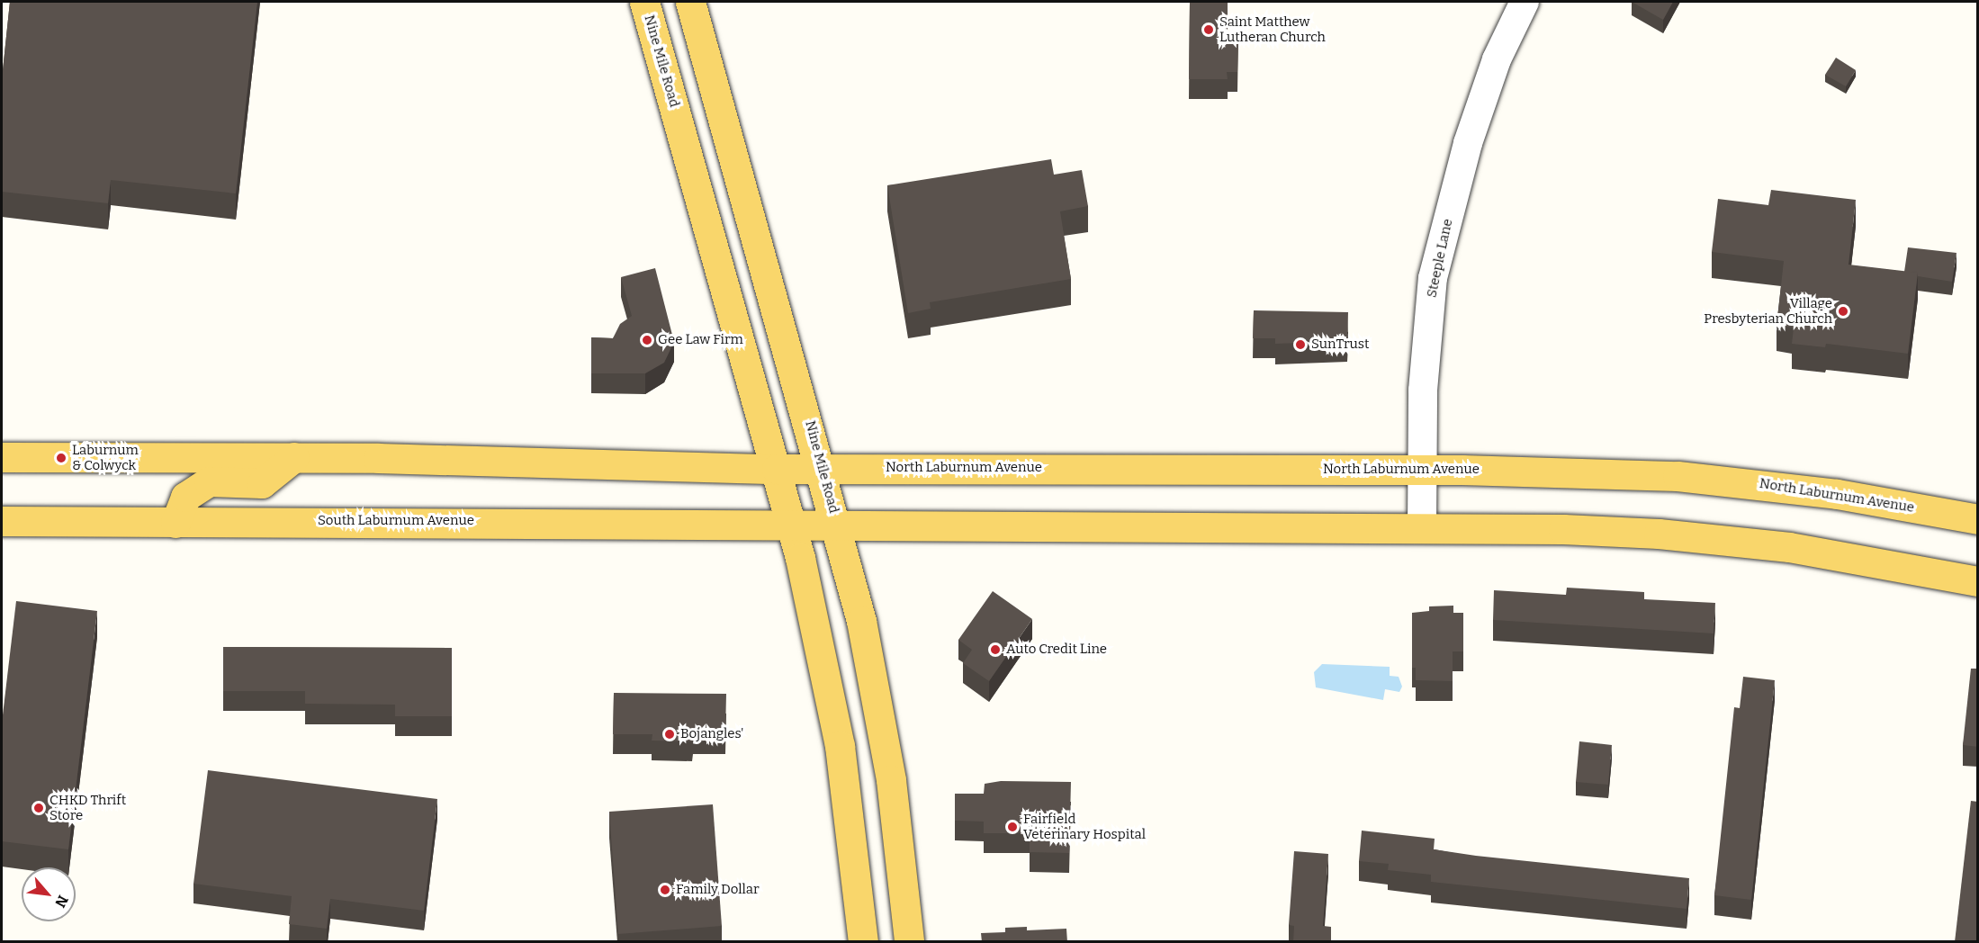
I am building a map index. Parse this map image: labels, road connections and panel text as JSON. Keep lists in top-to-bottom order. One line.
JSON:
{"streets":{"main road":["Nine Mile Road","North Laburnum Avenue","South Laburnum Avenue"],"street":["Steeple Lane"]},"crossings":[["Nine Mile Road","North Laburnum Avenue"],["Nine Mile Road","South Laburnum Avenue"],["Steeple Lane","North Laburnum Avenue"]],"places":["Saint Matthew Lutheran Church","Village Presbyterian Church","Gee Law Firm","SunTrust","Laburnum & Colwyck","Auto Credit Line","Bojangles'","CHKD Thrift Store","Fairfield Veterinary Hospital","Family Dollar"],"north":"bottom right"}
